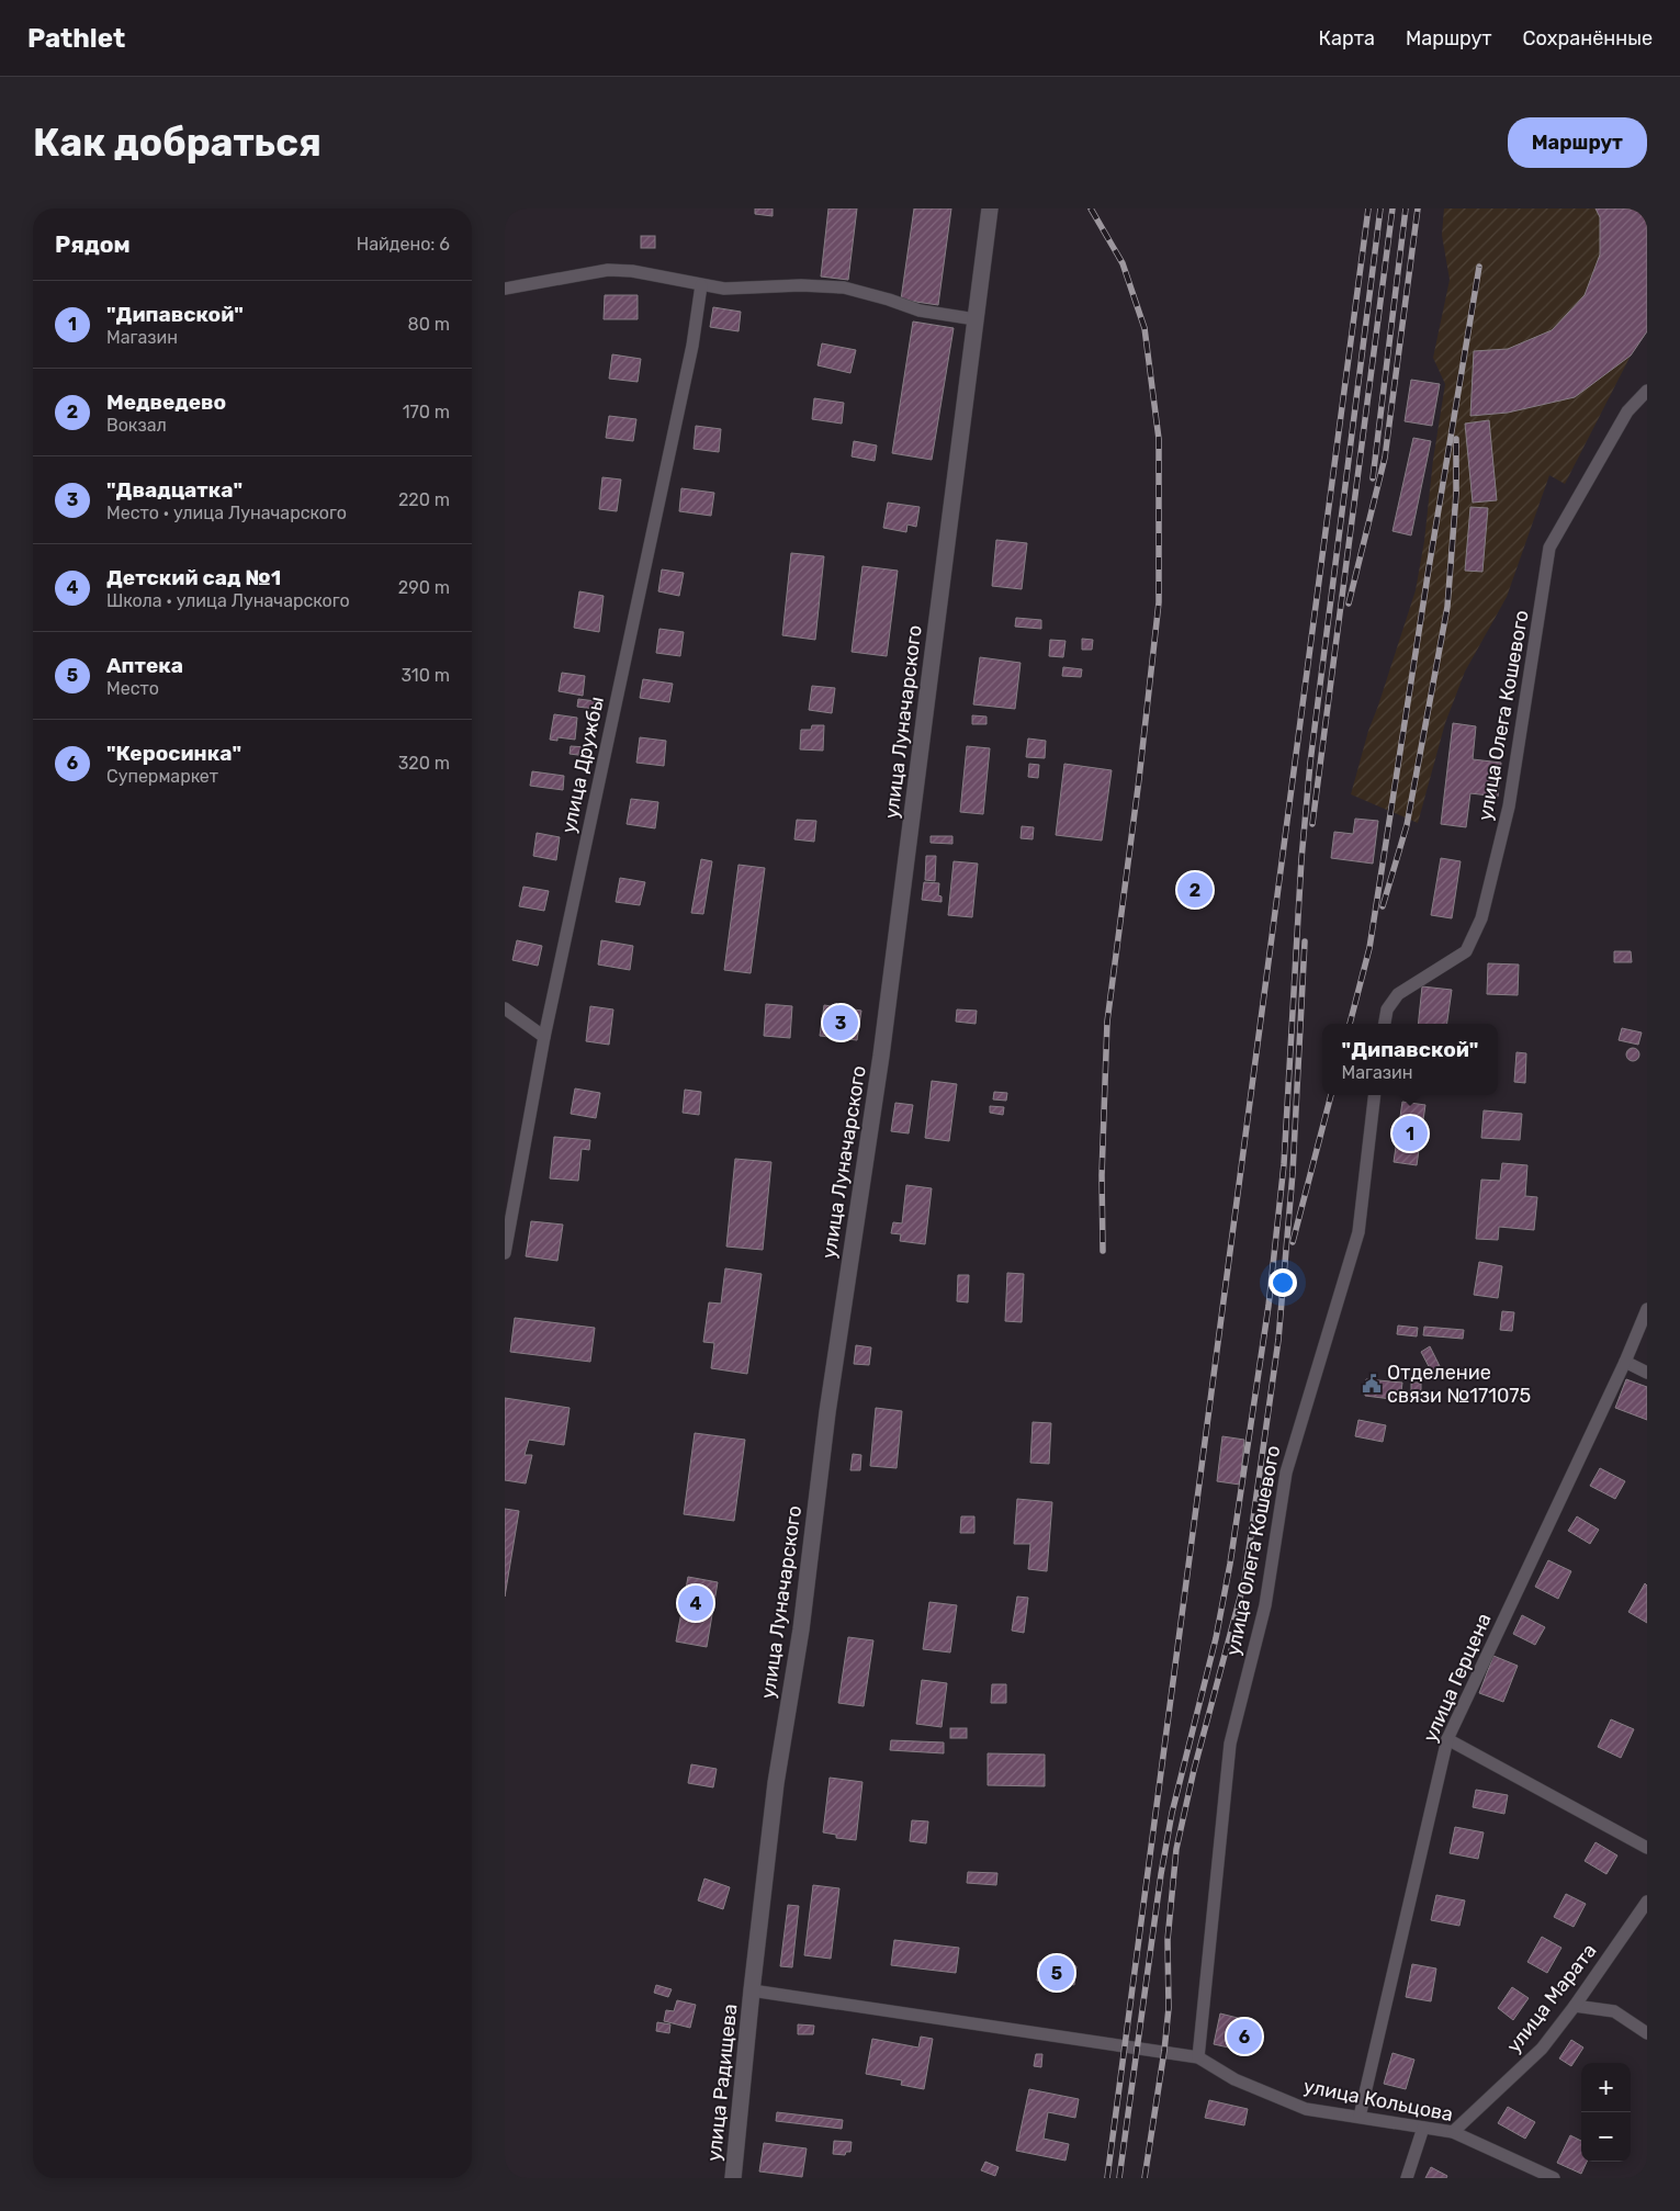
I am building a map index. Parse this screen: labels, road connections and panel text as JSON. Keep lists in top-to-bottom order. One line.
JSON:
{"streets":{"street":["улица Олега Кошевого","улица Луначарского","улица Дружбы","улица Герцена","улица Марата","улица Радищева","улица Кольцова"]},"crossings":[["улица Олега Кошевого","улица Кольцова"],["улица Луначарского","улица Радищева"],["улица Герцена","улица Кольцова"],["улица Марата","улица Кольцова"]],"places":{"public building":["Отделение связи №171075"]},"page":{"header":"Pathlet","nav":["Карта","Маршрут","Сохранённые"],"buttons":"Маршрут","title":"Как добраться","heading":["Рядом","Найдено: 6"],"list":[{"mark":"1","name":"\"Дипавской\"","note":"Магазин","value":"80 m"},{"mark":"2","name":"Медведево","note":"Вокзал","value":"170 m"},{"mark":"3","name":"\"Двадцатка\"","note":"Место · улица Луначарского","value":"220 m"},{"mark":"4","name":"Детский сад №1","note":"Школа · улица Луначарского","value":"290 m"},{"mark":"5","name":"Аптека","note":"Место","value":"310 m"},{"mark":"6","name":"\"Керосинка\"","note":"Супермаркет","value":"320 m"}],"pins":["2","3","1","4","5","6"],"popup":["\"Дипавской\"","Магазин"],"map_buttons":["+","−"]}}
